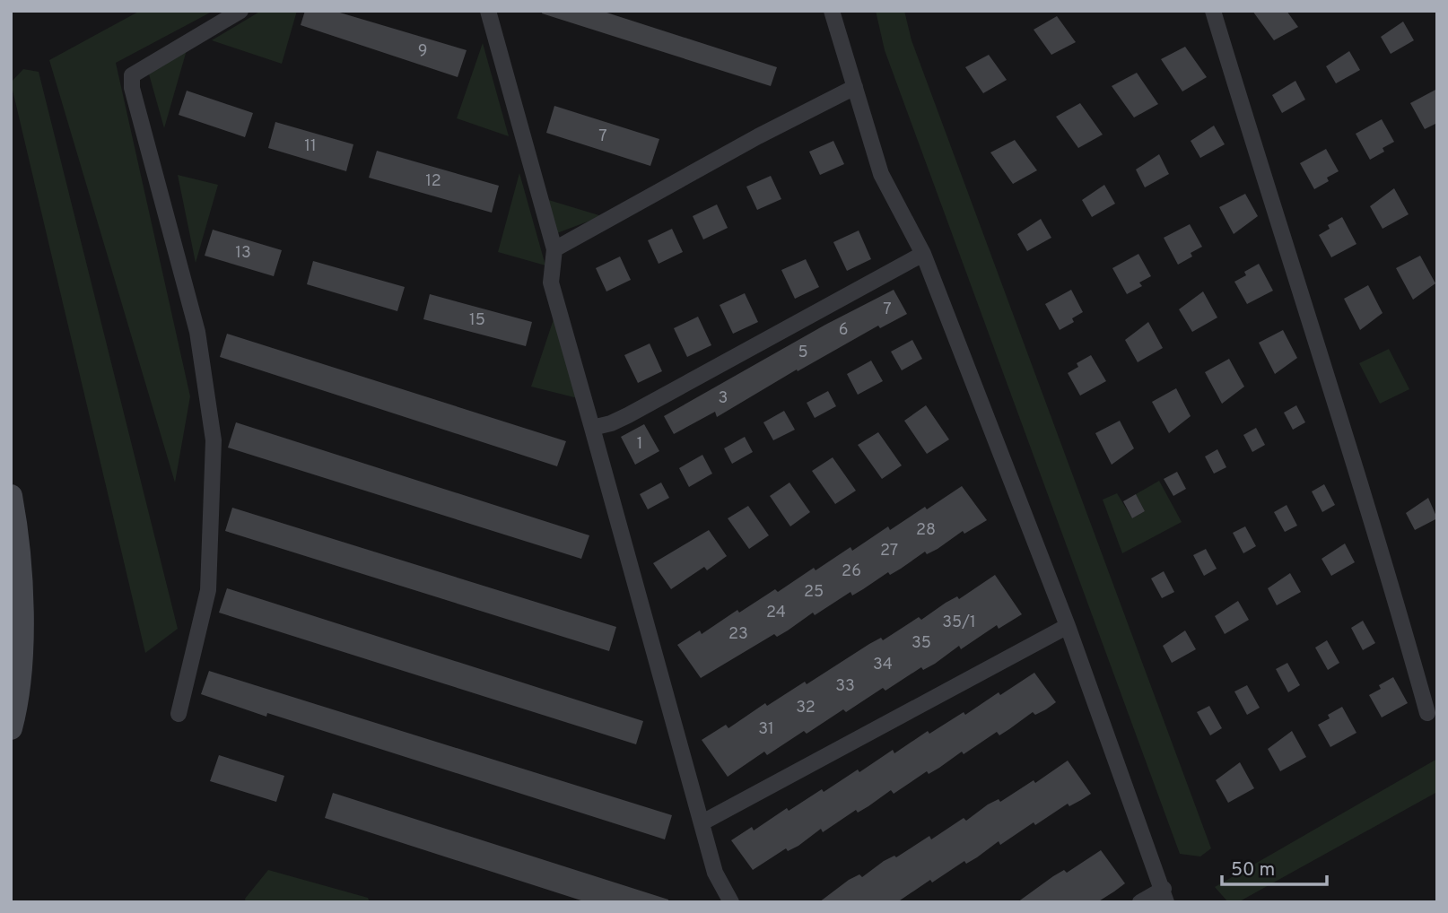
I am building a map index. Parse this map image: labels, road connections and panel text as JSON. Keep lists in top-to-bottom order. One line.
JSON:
{"house_numbers":["9","7","11","12","13","7","15","6","5","3","1","28","27","26","25","24","35/1","23","35","34","33","32","31"],"scale_bar":"50 m"}
